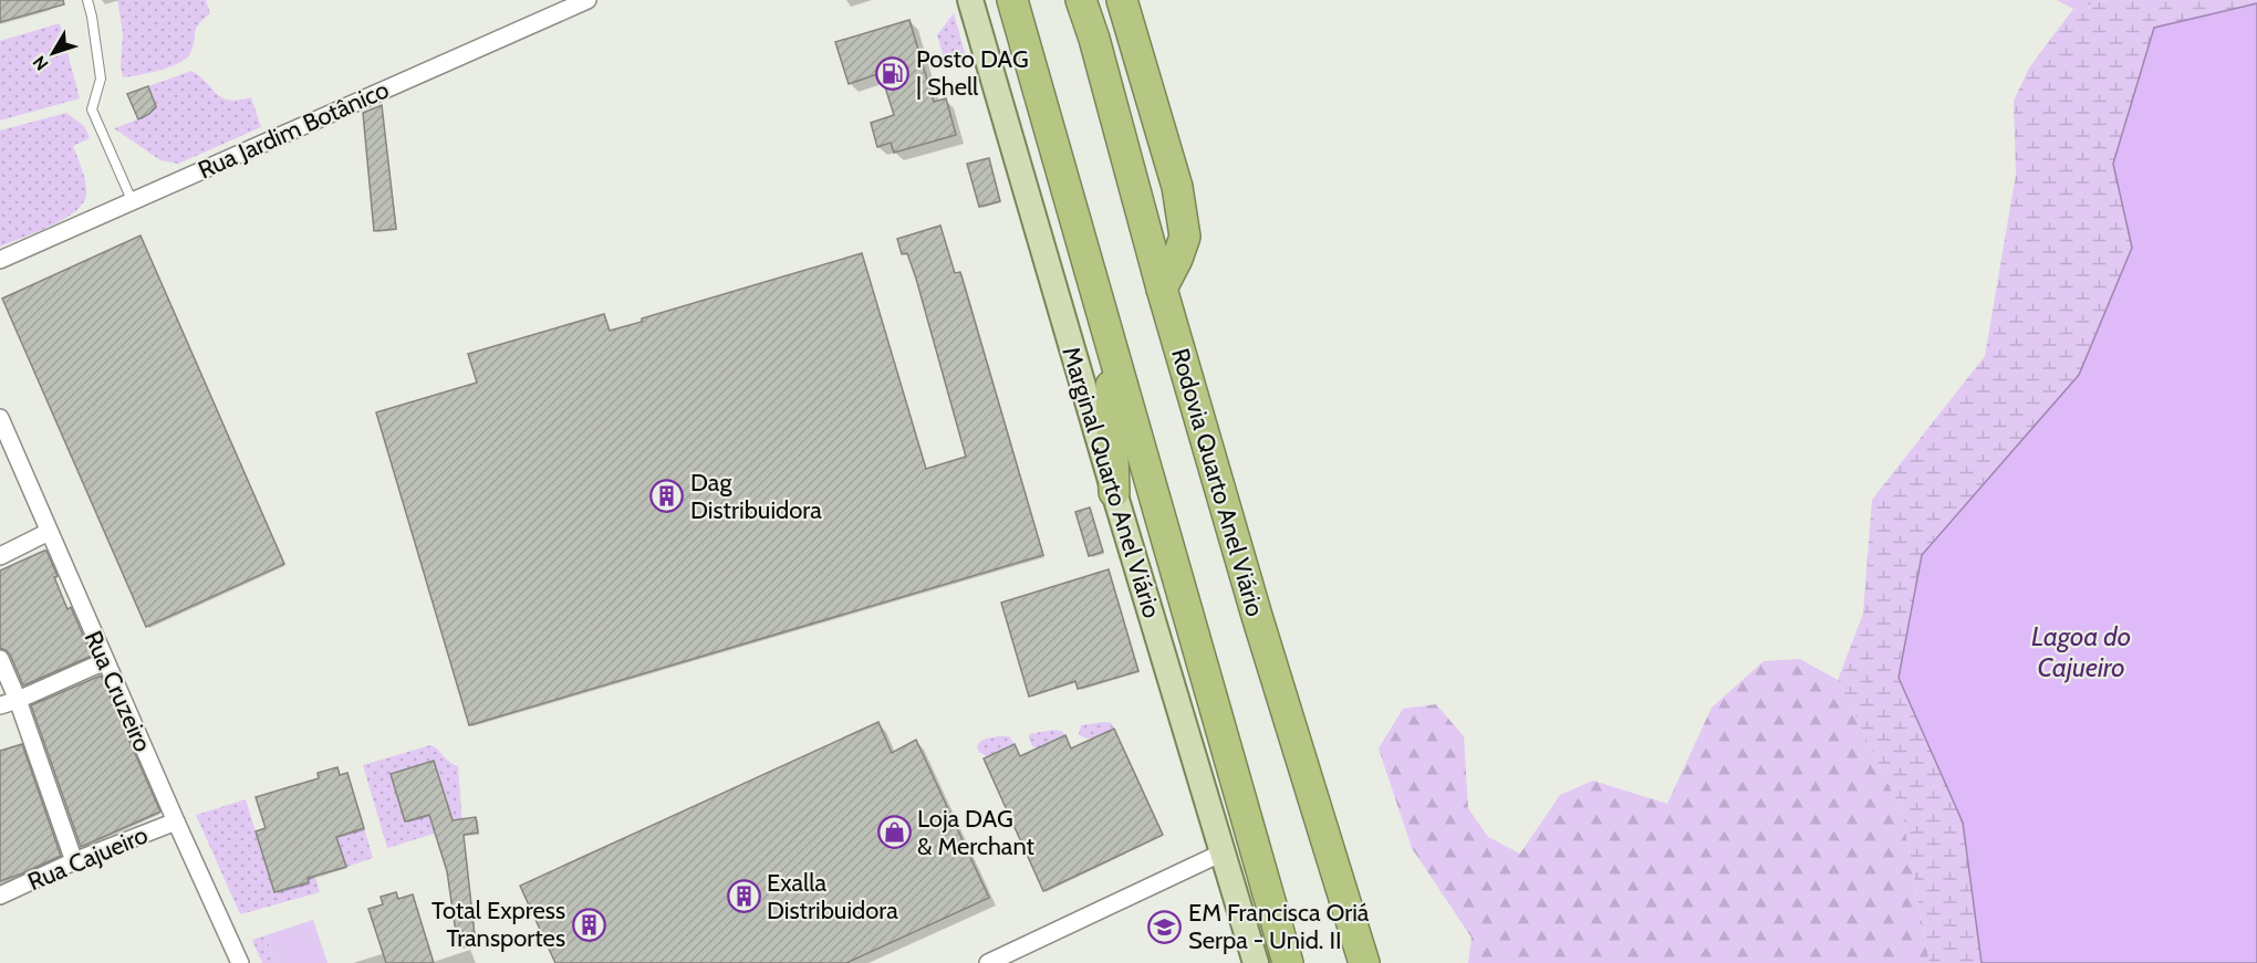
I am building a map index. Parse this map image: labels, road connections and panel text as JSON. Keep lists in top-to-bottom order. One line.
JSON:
{"streets":{"highway":["Rodovia Quarto Anel Viário"],"main road":["Marginal Quarto Anel Viário"],"street":["Rua Jardim Botânico","Rua Cruzeiro","Rua Cajueiro"]},"crossings":[["Rua Cruzeiro","Rua Cajueiro"]],"water":["Lagoa do Cajueiro"],"places":{"fuel station":["Posto DAG | Shell"],"building":["Dag Distribuidora","Exalla Distribuidora","Total Express Transportes"],"shop":["Loja DAG & Merchant"],"school or university":["EM Francisca Oriá Serpa - Unid. II"]},"north":"bottom left"}
